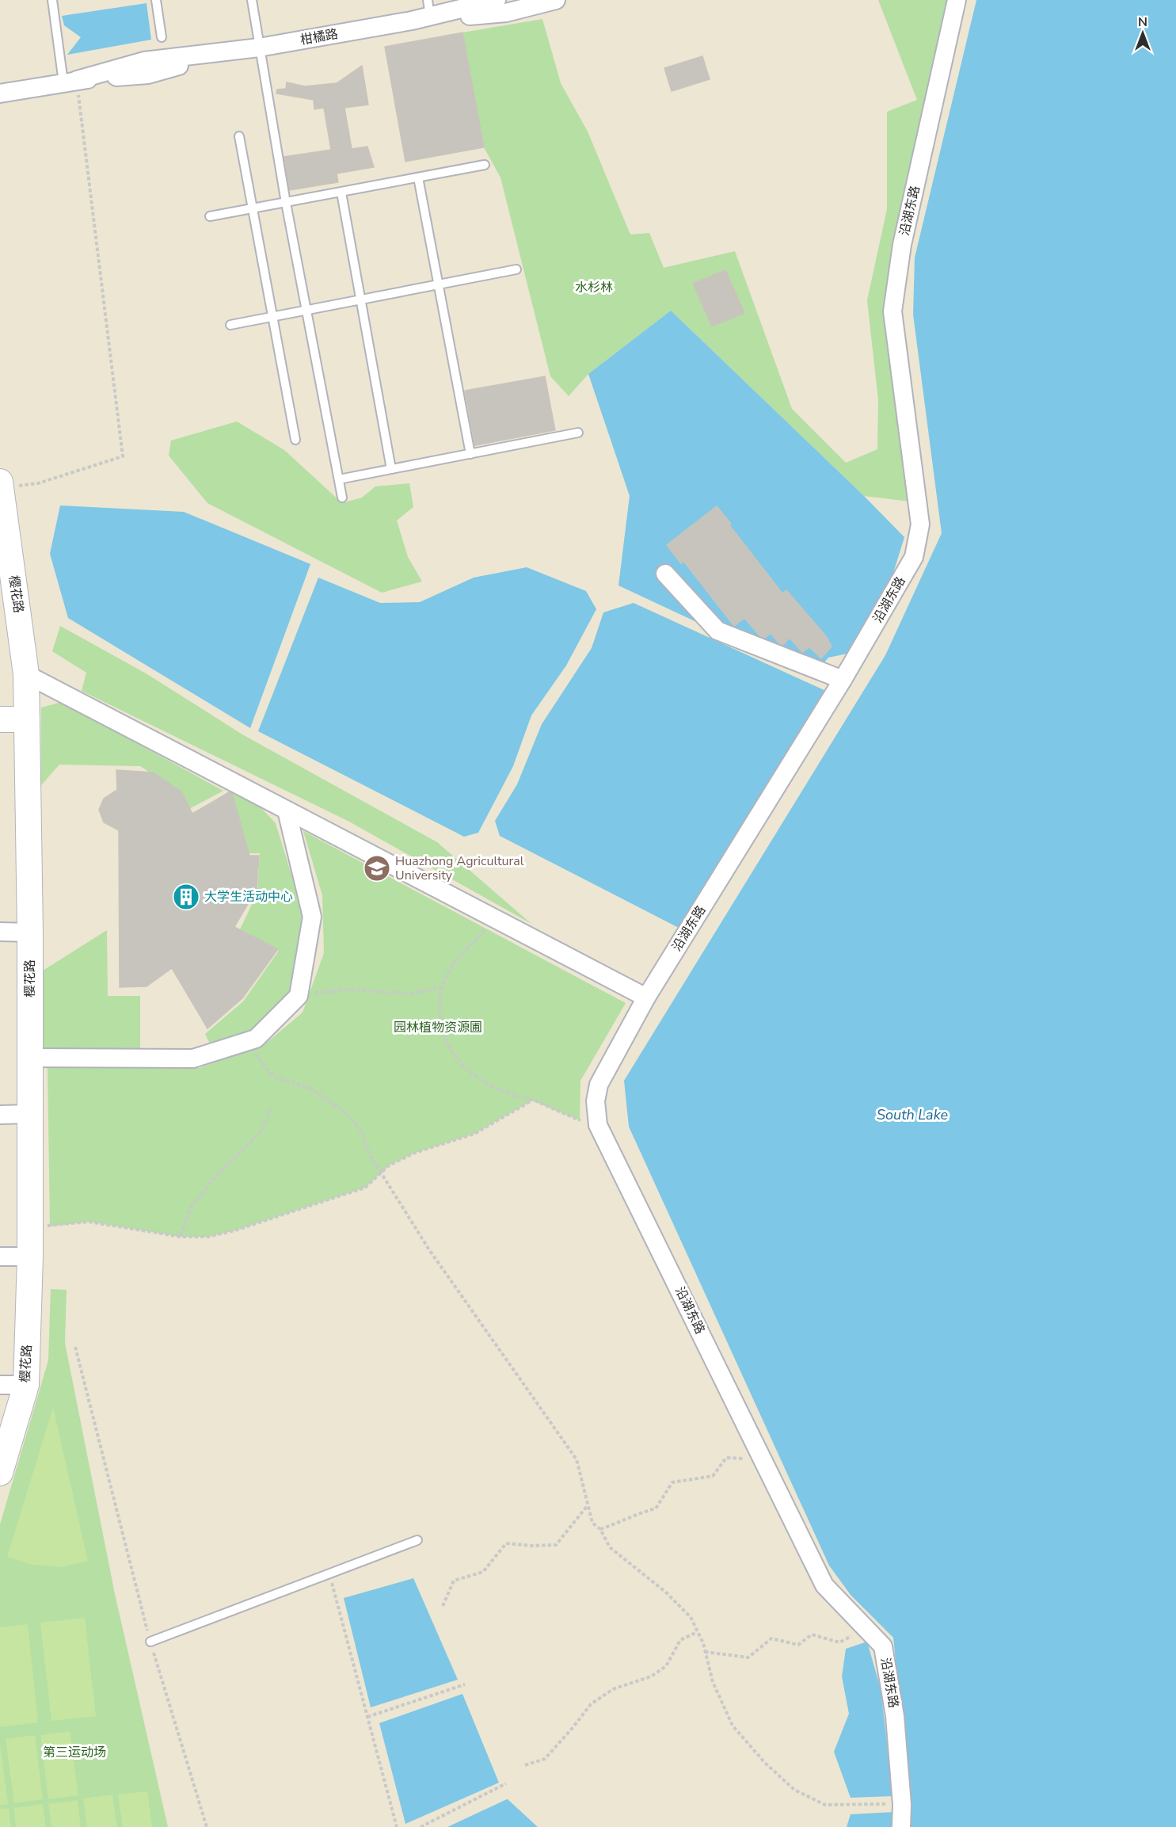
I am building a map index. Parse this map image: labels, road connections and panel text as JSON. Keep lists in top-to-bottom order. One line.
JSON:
{"streets":{"street":["柑橘路","沿湖东路","樱花路"]},"water":["South Lake"],"parks":["水杉林","园林植物资源圃","第三运动场"],"places":{"school or university":["Huazhong Agricultural University"],"building":["大学生活动中心"]},"north":"top"}
